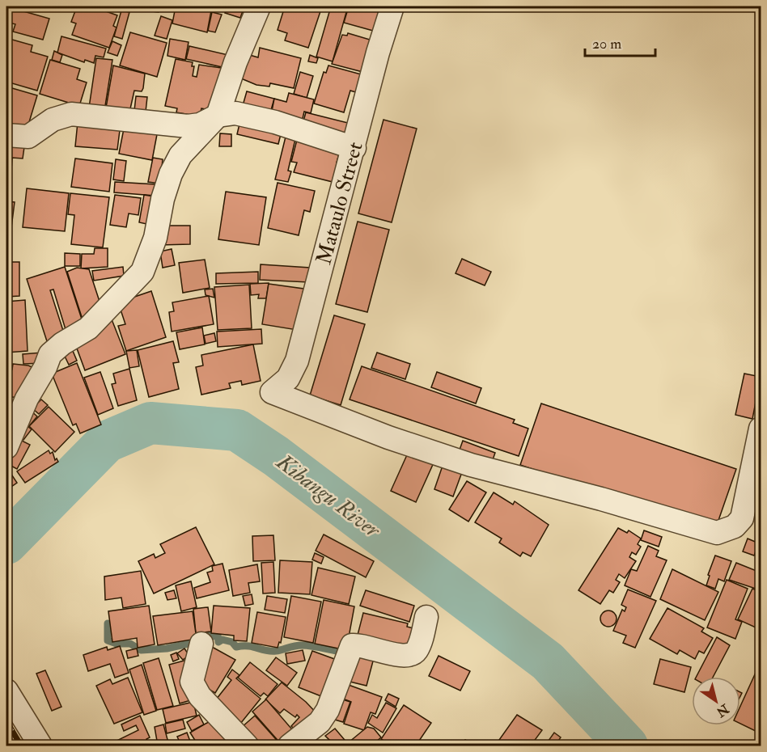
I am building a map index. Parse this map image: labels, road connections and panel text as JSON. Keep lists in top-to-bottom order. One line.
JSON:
{"streets":{"street":["Mataulo Street"]},"water":["Kibangu River"],"scale_bar":"20 m","north":"bottom right"}
